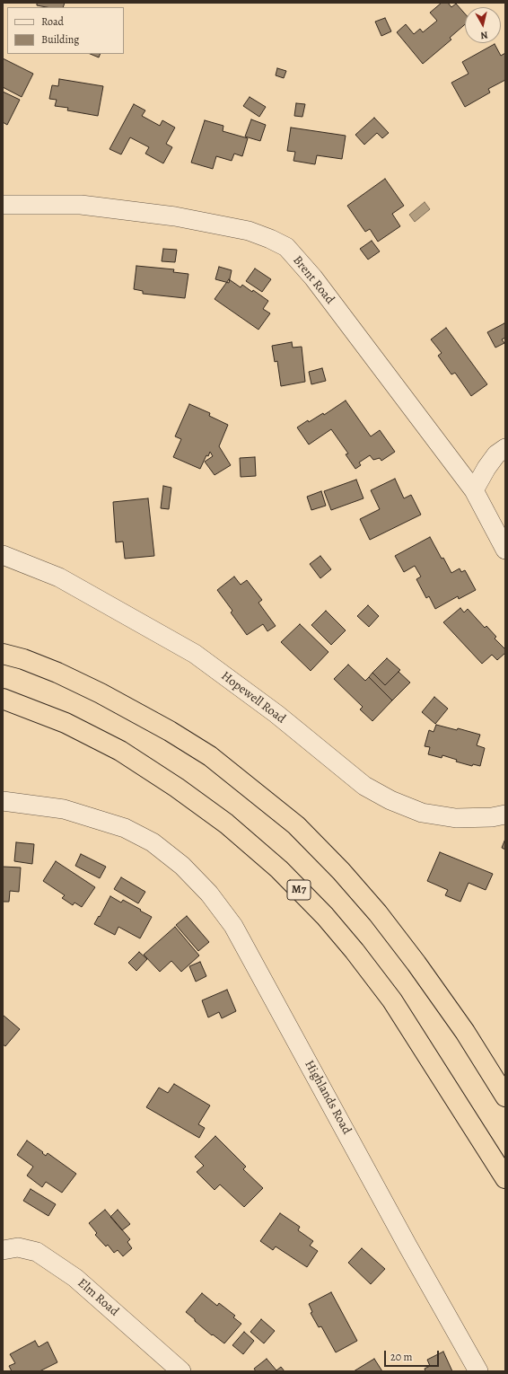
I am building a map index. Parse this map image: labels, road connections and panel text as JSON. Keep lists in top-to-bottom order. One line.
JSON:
{"streets":{"highway":["M7"],"street":["Brent Road","Hopewell Road","Highlands Road","Elm Road"]},"legend":["Road","Building"],"scale_bar":"20 m","north":"bottom"}
